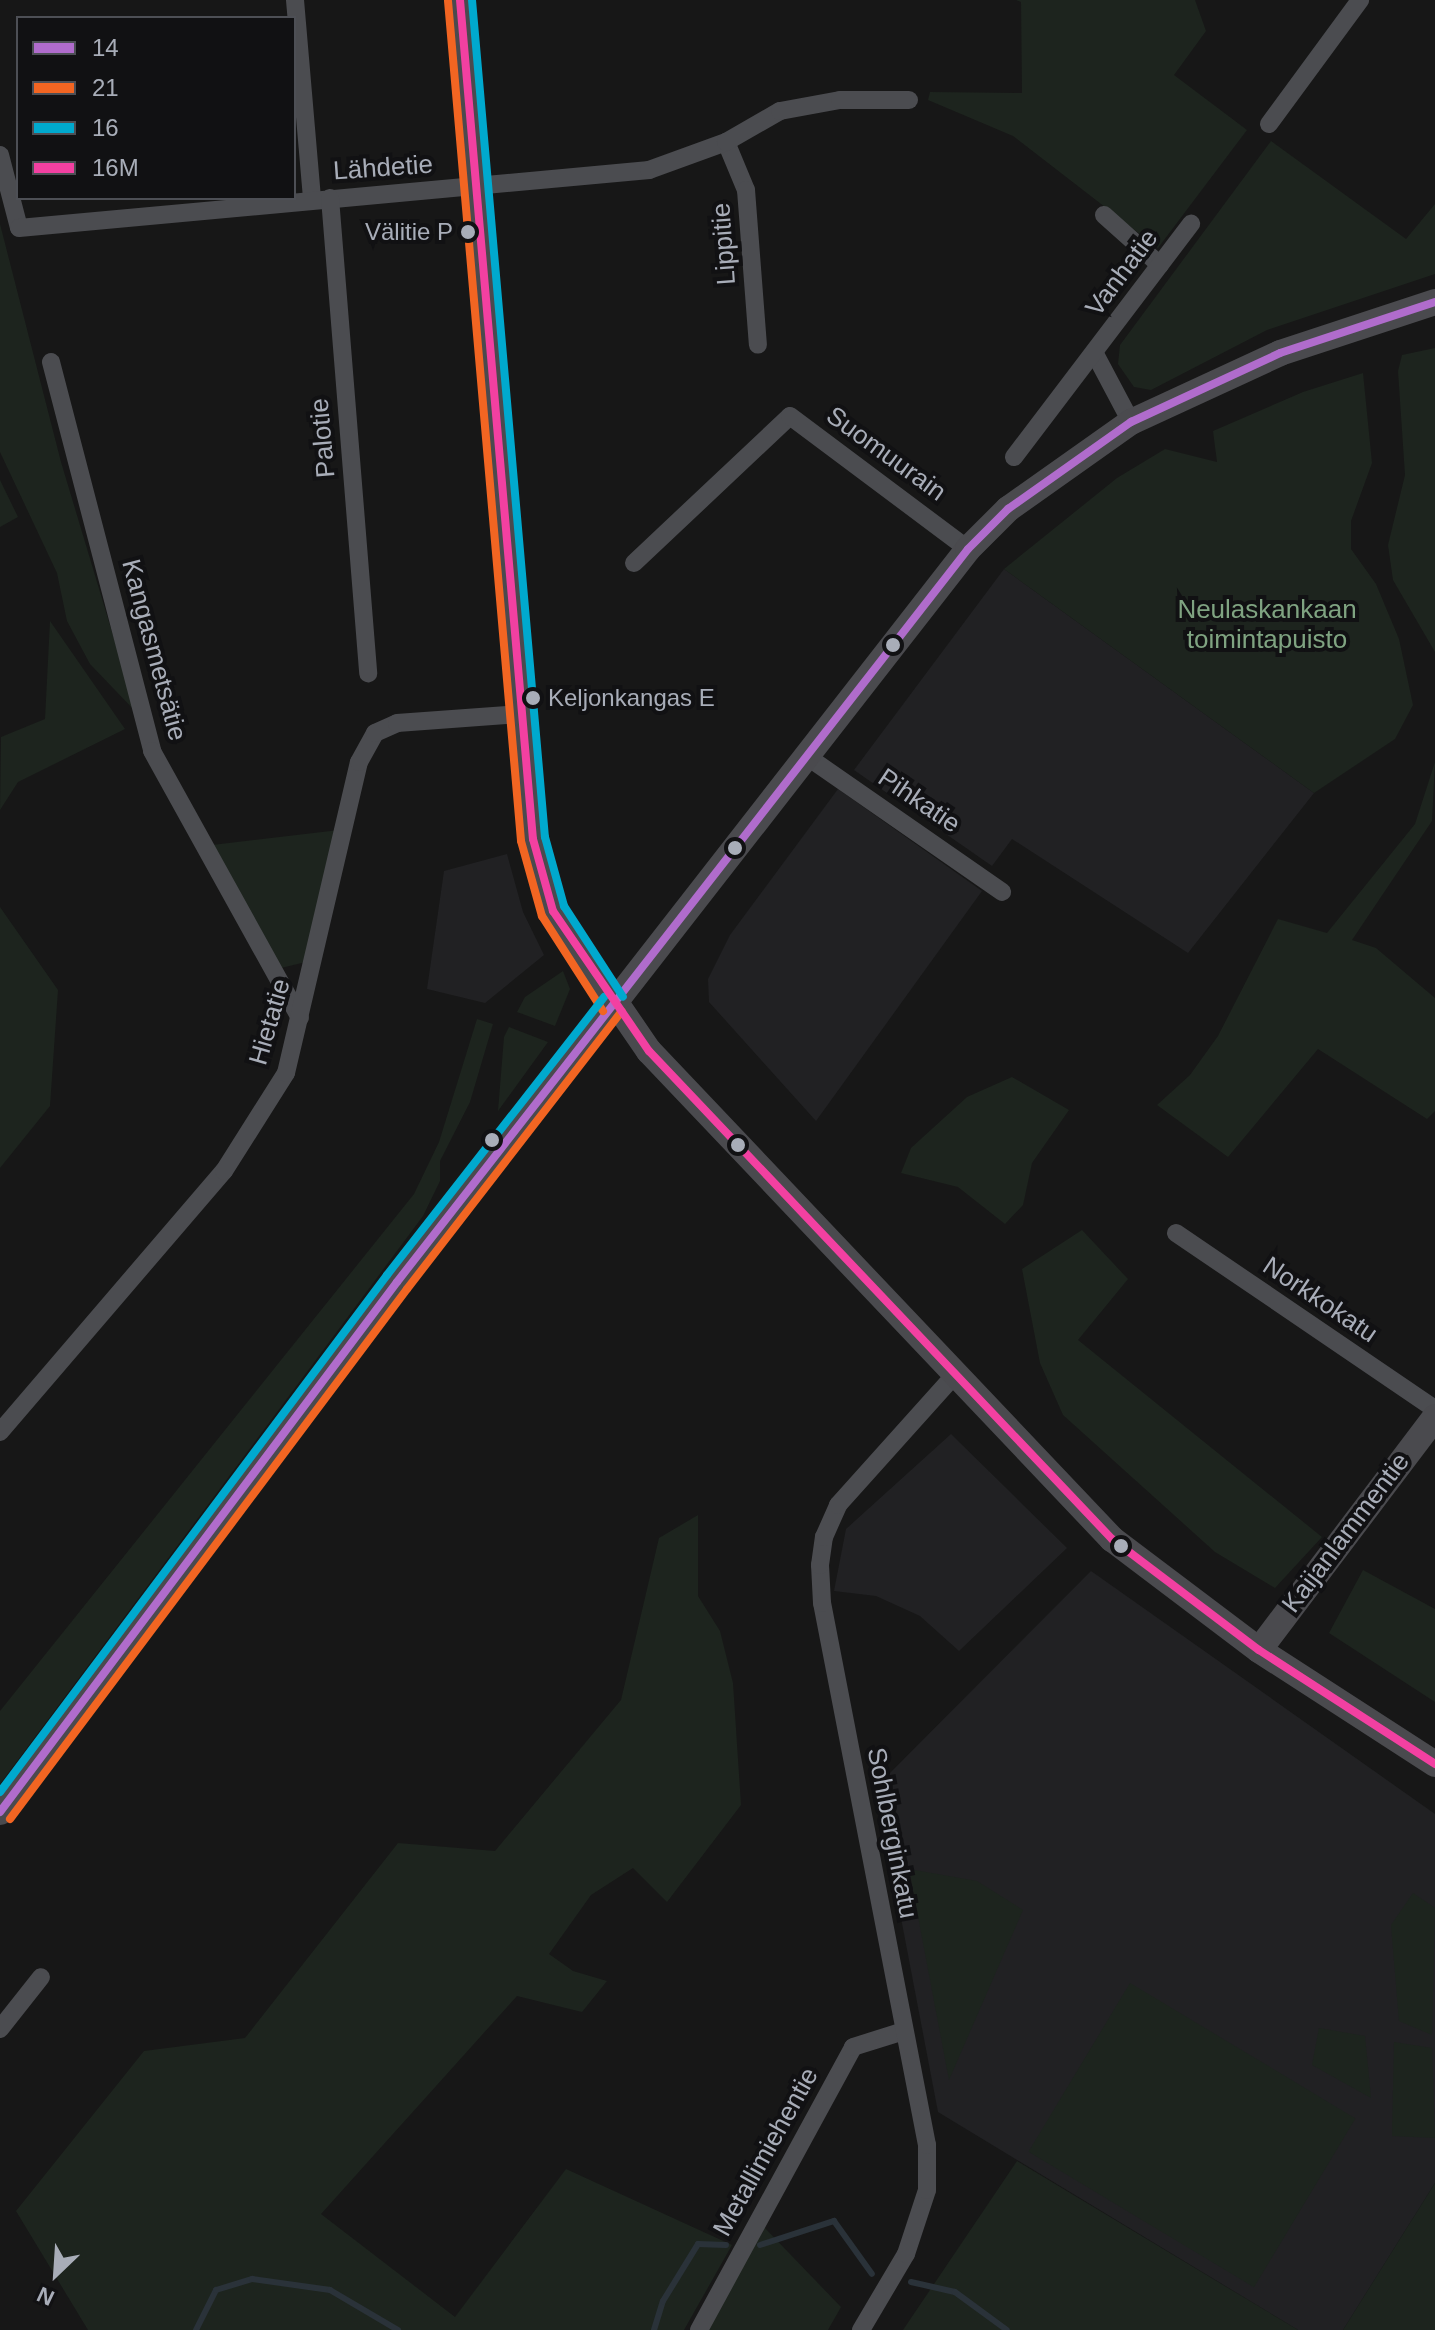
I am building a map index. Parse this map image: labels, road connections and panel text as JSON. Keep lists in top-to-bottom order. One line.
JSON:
{"streets":{"main road":["Kaijanlammentie"],"street":["Lähdetie","Lippitie","Vanhatie","Palotie","Suomuurain","Kangasmetsätie","Pihkatie","Hietatie","Norkkokatu","Sohlberginkatu","Metallimiehentie"]},"crossings":[["Lähdetie","Lippitie"],["Lähdetie","Palotie"],["Kangasmetsätie","Hietatie"],["Sohlberginkatu","Metallimiehentie"]],"parks":["Neulaskankaan toimintapuisto"],"places":["Välitie P","Keljonkangas E"],"lines":["transit line 16","transit line 16M","transit line 21","transit line 14"],"legend":["14","21","16","16M"],"north":"bottom left"}
